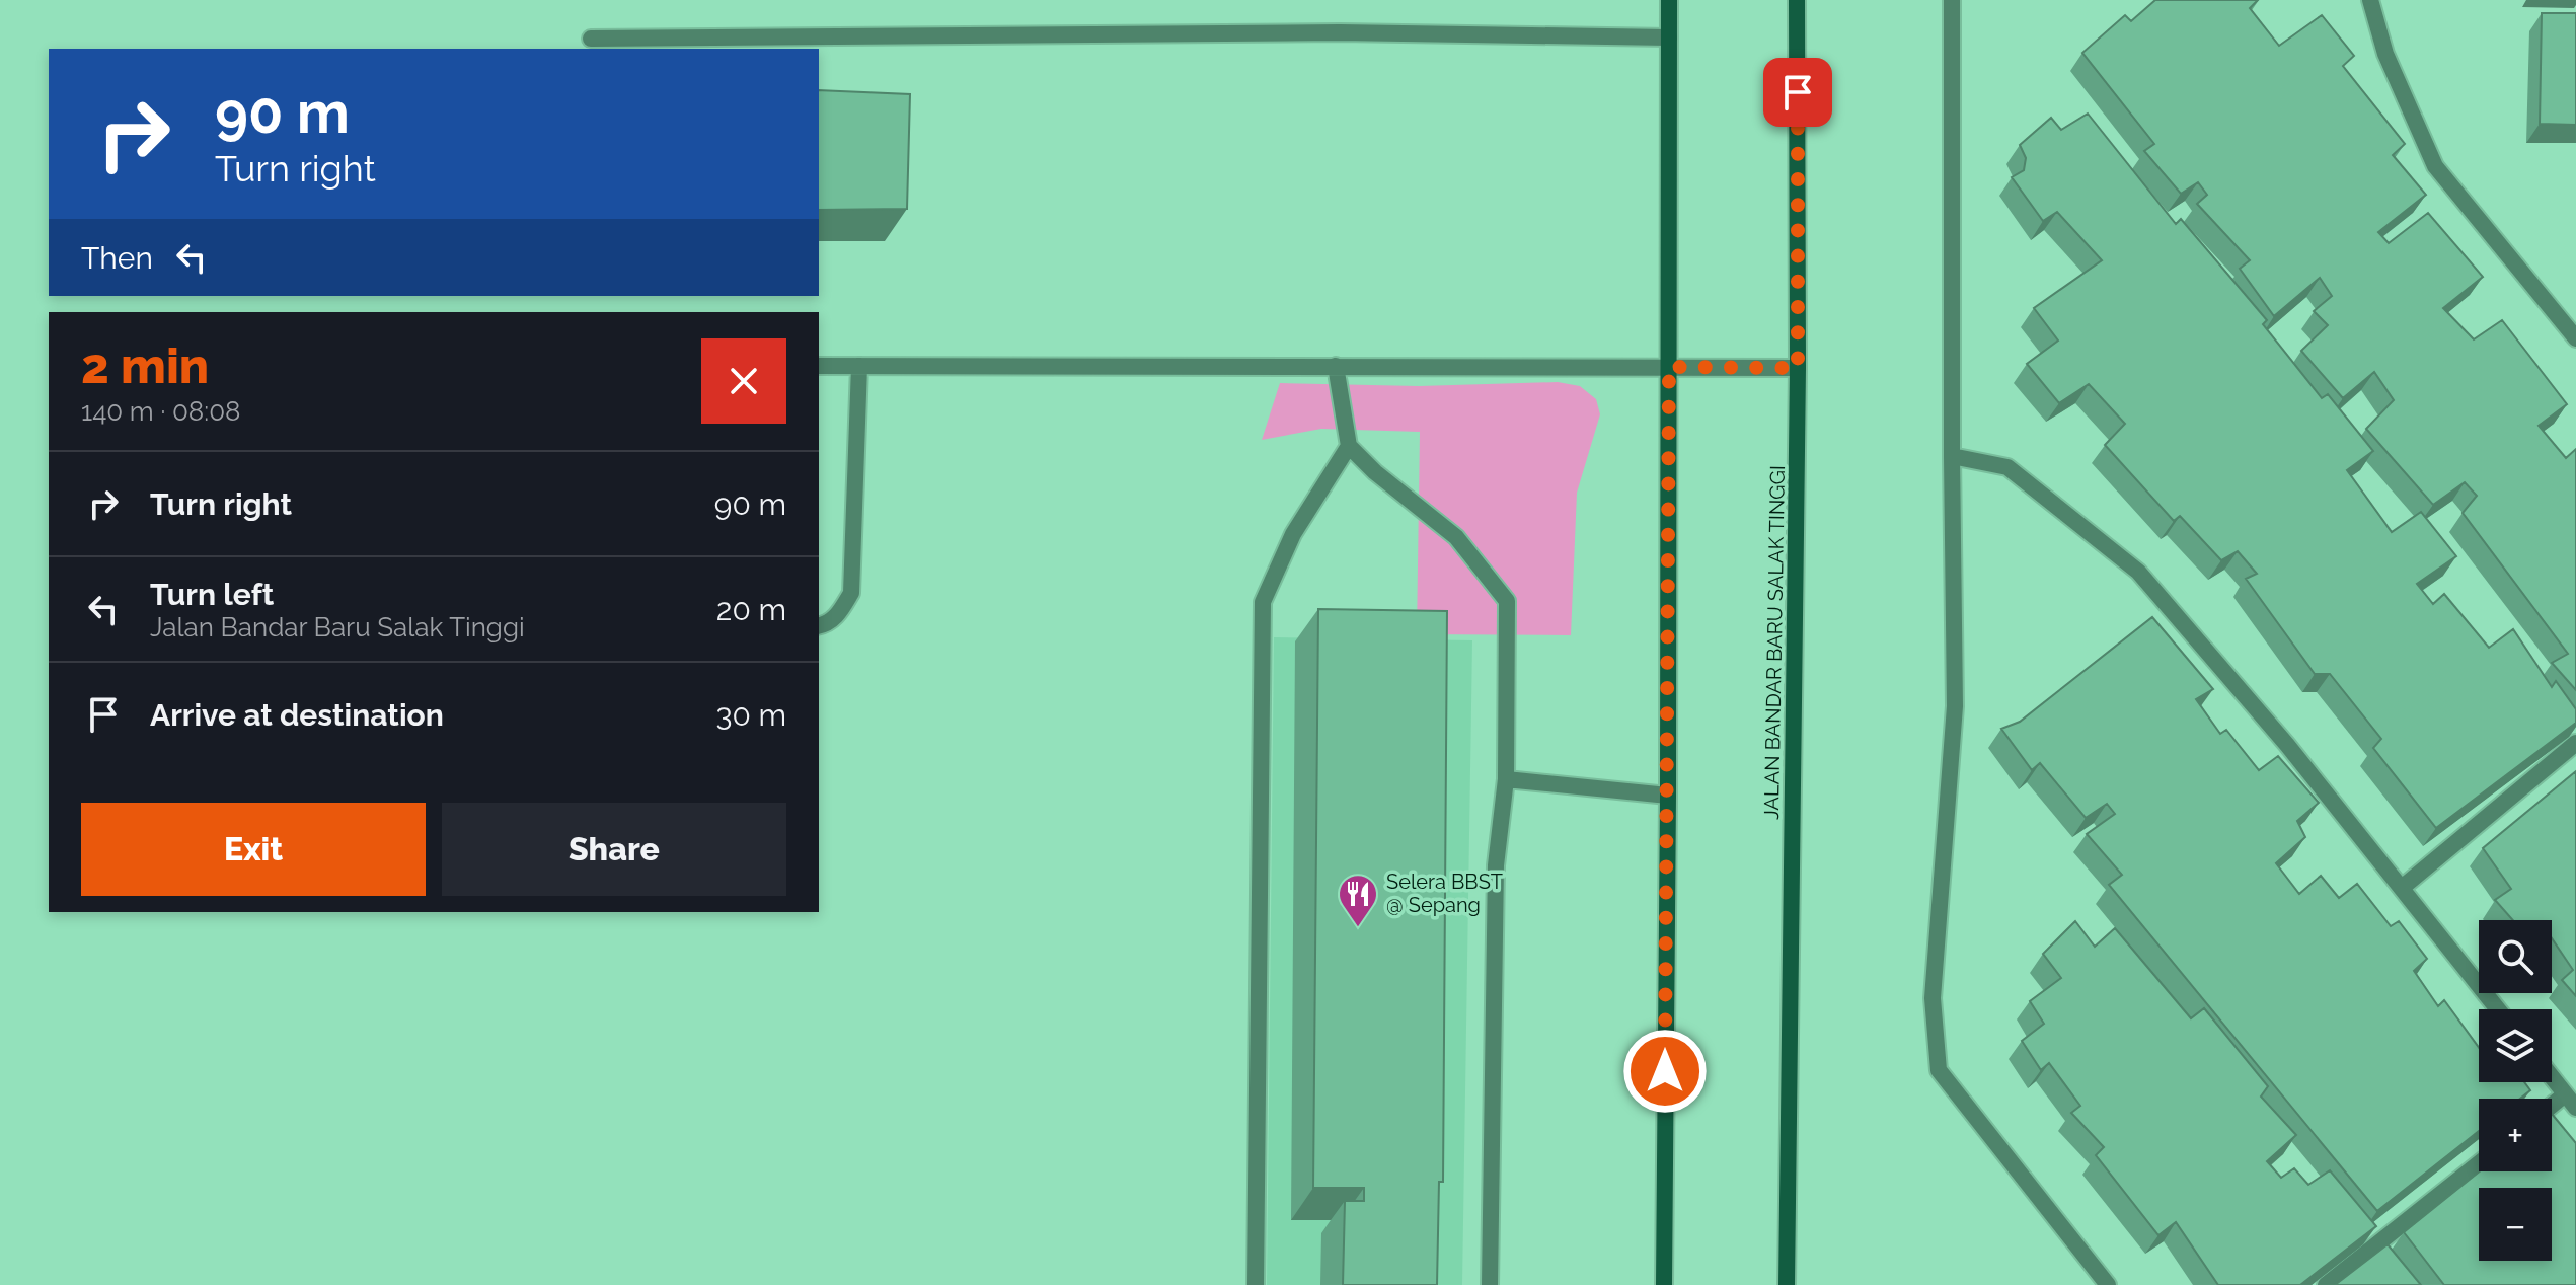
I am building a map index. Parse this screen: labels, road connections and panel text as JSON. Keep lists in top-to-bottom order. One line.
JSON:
{"streets":{"main road":["JALAN BANDAR BARU SALAK TINGGI"]},"places":{"restaurant":["Selera BBST @ Sepang"]},"page":{"turn":["90 m","Turn right"],"then":"Then","heading":["2 min","140 m · 08:08"],"list":[{"name":"Turn right","value":"90 m"},{"name":"Turn left","note":"Jalan Bandar Baru Salak Tinggi","value":"20 m"},{"name":"Arrive at destination","value":"30 m"}],"buttons":["Exit","Share"],"map_buttons":["+","−"]}}
